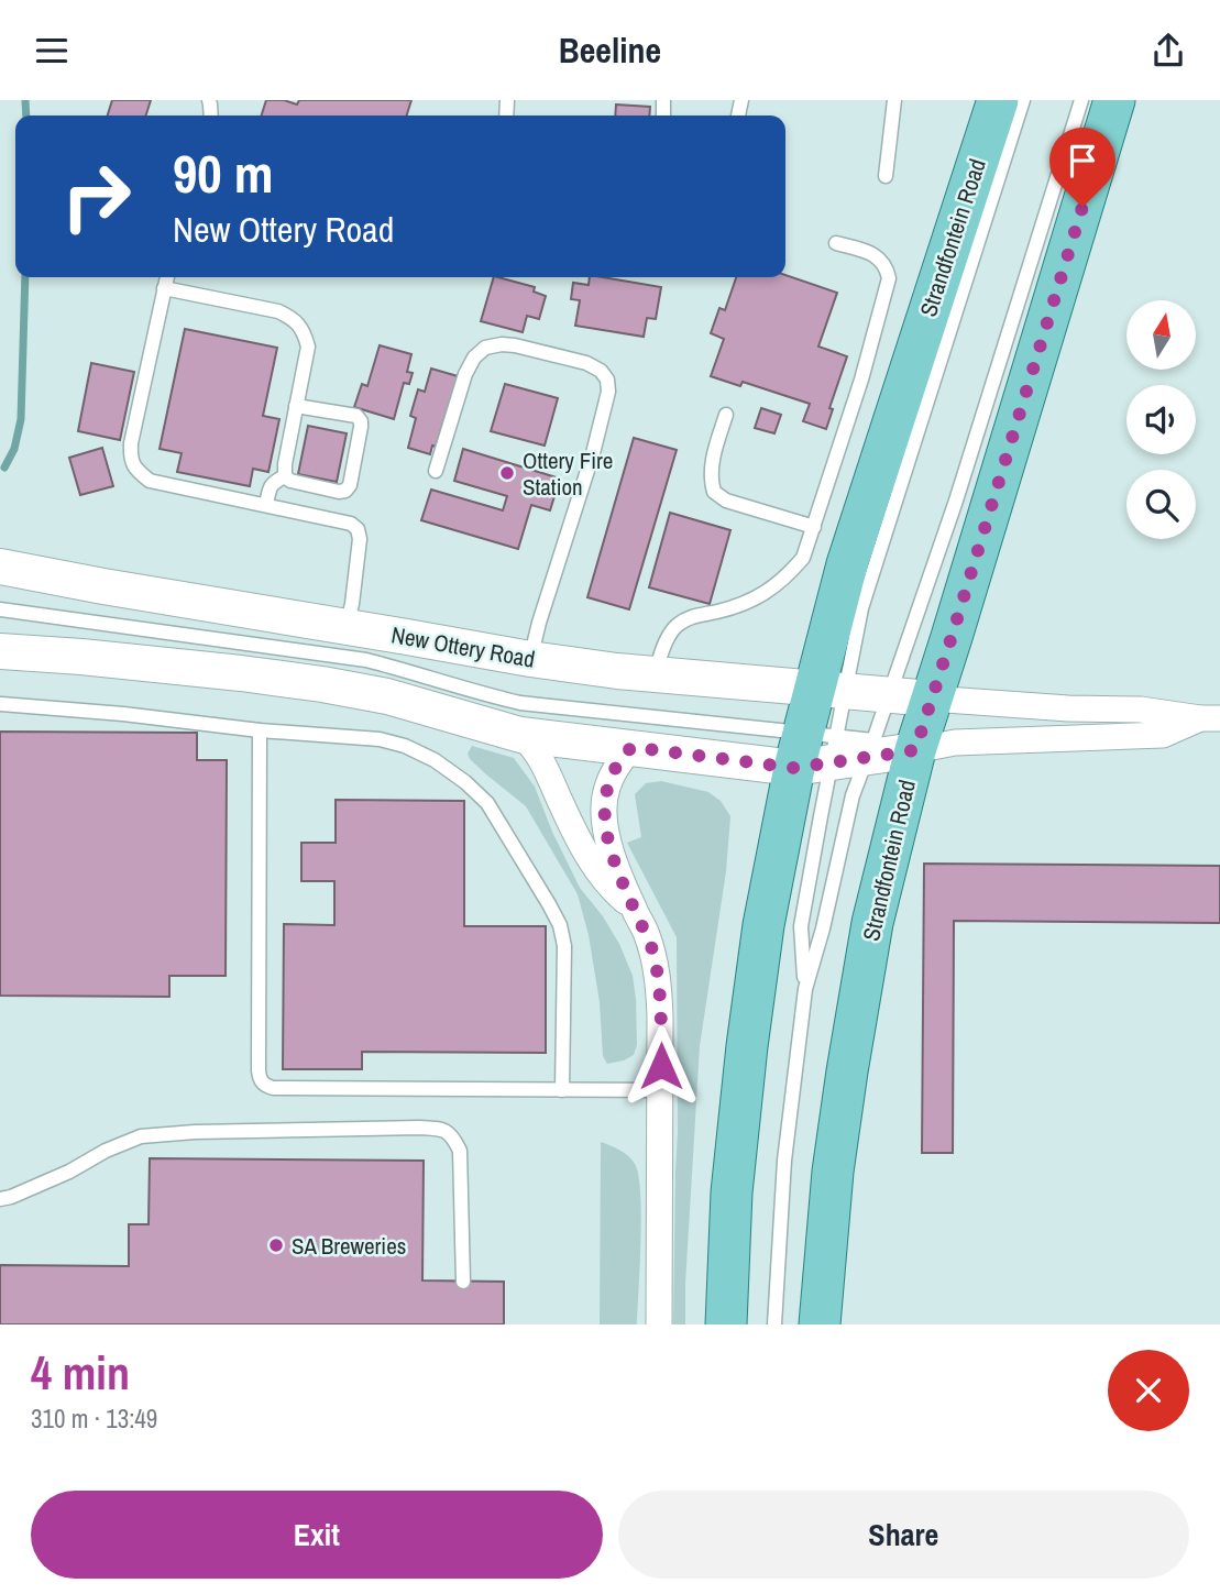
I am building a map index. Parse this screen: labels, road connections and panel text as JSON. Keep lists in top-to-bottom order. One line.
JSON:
{"streets":{"main road":["Strandfontein Road","New Ottery Road"]},"crossings":[["Strandfontein Road","New Ottery Road"]],"places":["Ottery Fire Station","SA Breweries"],"north":"top","page":{"header":"Beeline","turn":["90 m","New Ottery Road"],"heading":["4 min","310 m · 13:49"],"buttons":["Exit","Share"]}}
